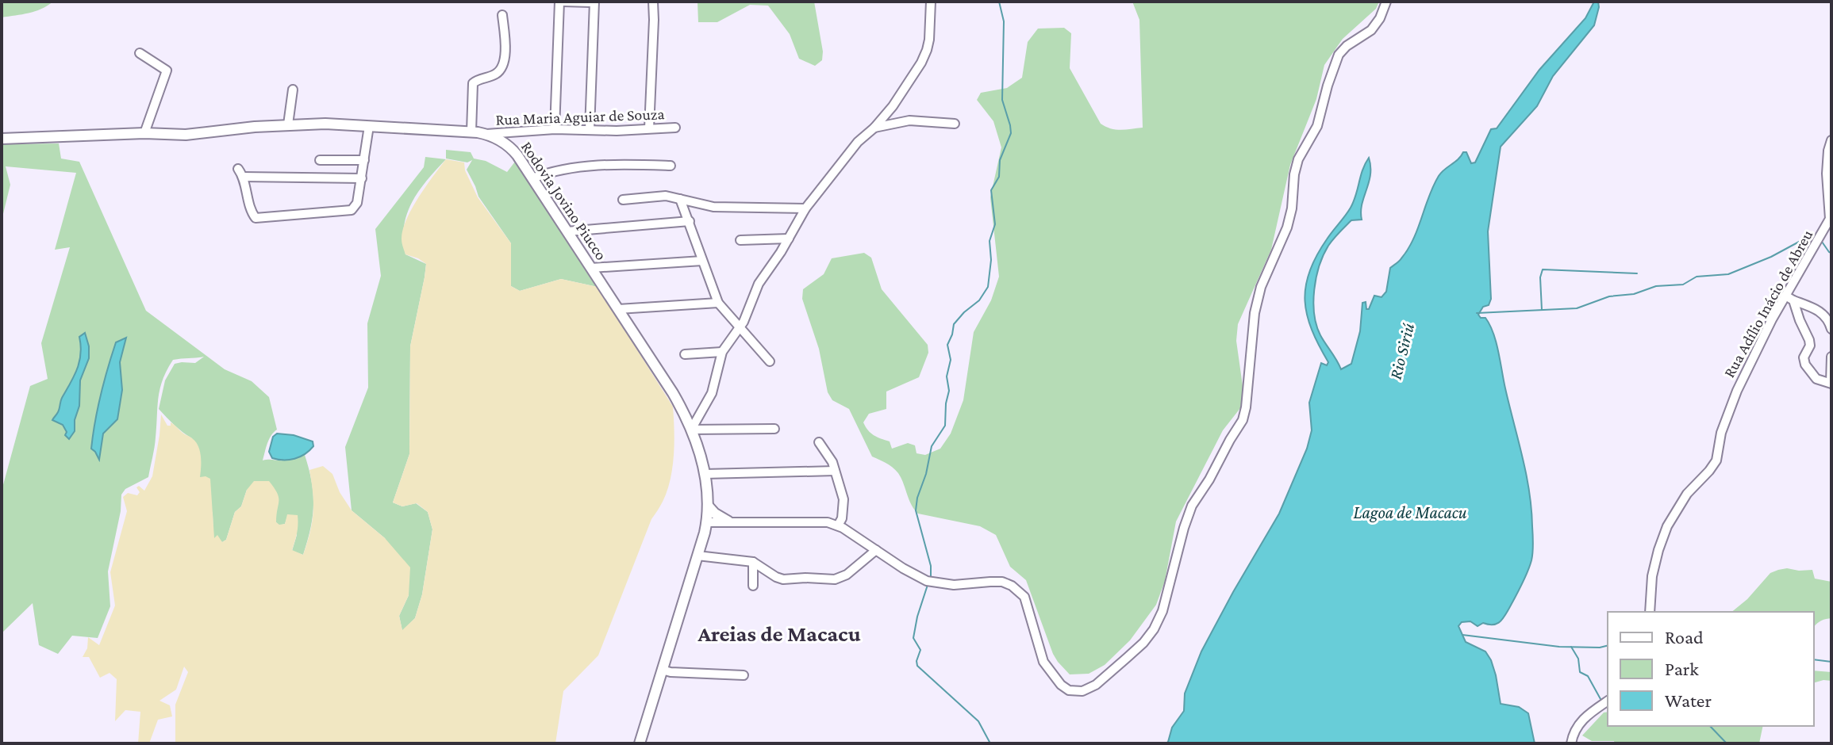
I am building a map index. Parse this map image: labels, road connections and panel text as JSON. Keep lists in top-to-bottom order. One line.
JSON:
{"streets":{"main road":["Rodovia Jovino Piucco"],"street":["Rua Maria Aguiar de Souza","Rua Adílio Inácio de Abreu"]},"crossings":[["Rua Maria Aguiar de Souza","Rodovia Jovino Piucco"]],"districts":["Areias de Macacu"],"water":["Rio Siriú","Lagoa de Macacu"],"legend":["Road","Park","Water"]}
